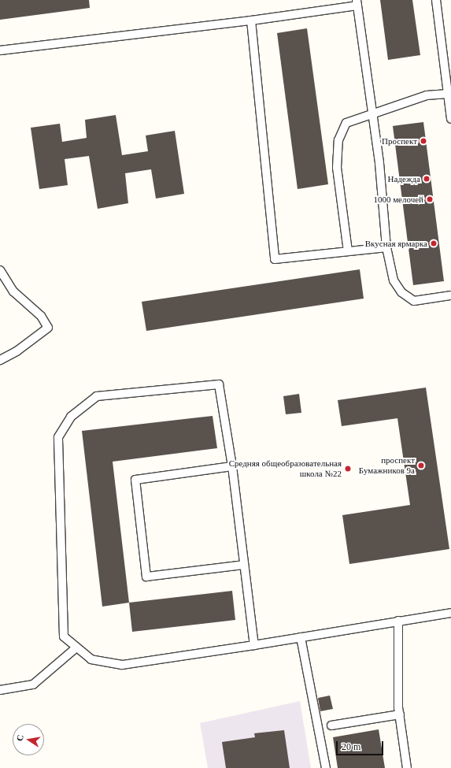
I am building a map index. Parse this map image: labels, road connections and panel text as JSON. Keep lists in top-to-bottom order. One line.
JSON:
{"places":["Проспект","Надежда","1000 мелочей","Вкусная ярмарка","проспект Бумажников 9а","Средняя общеобразовательная школа №22"],"scale_bar":"20 m","north":"left"}
